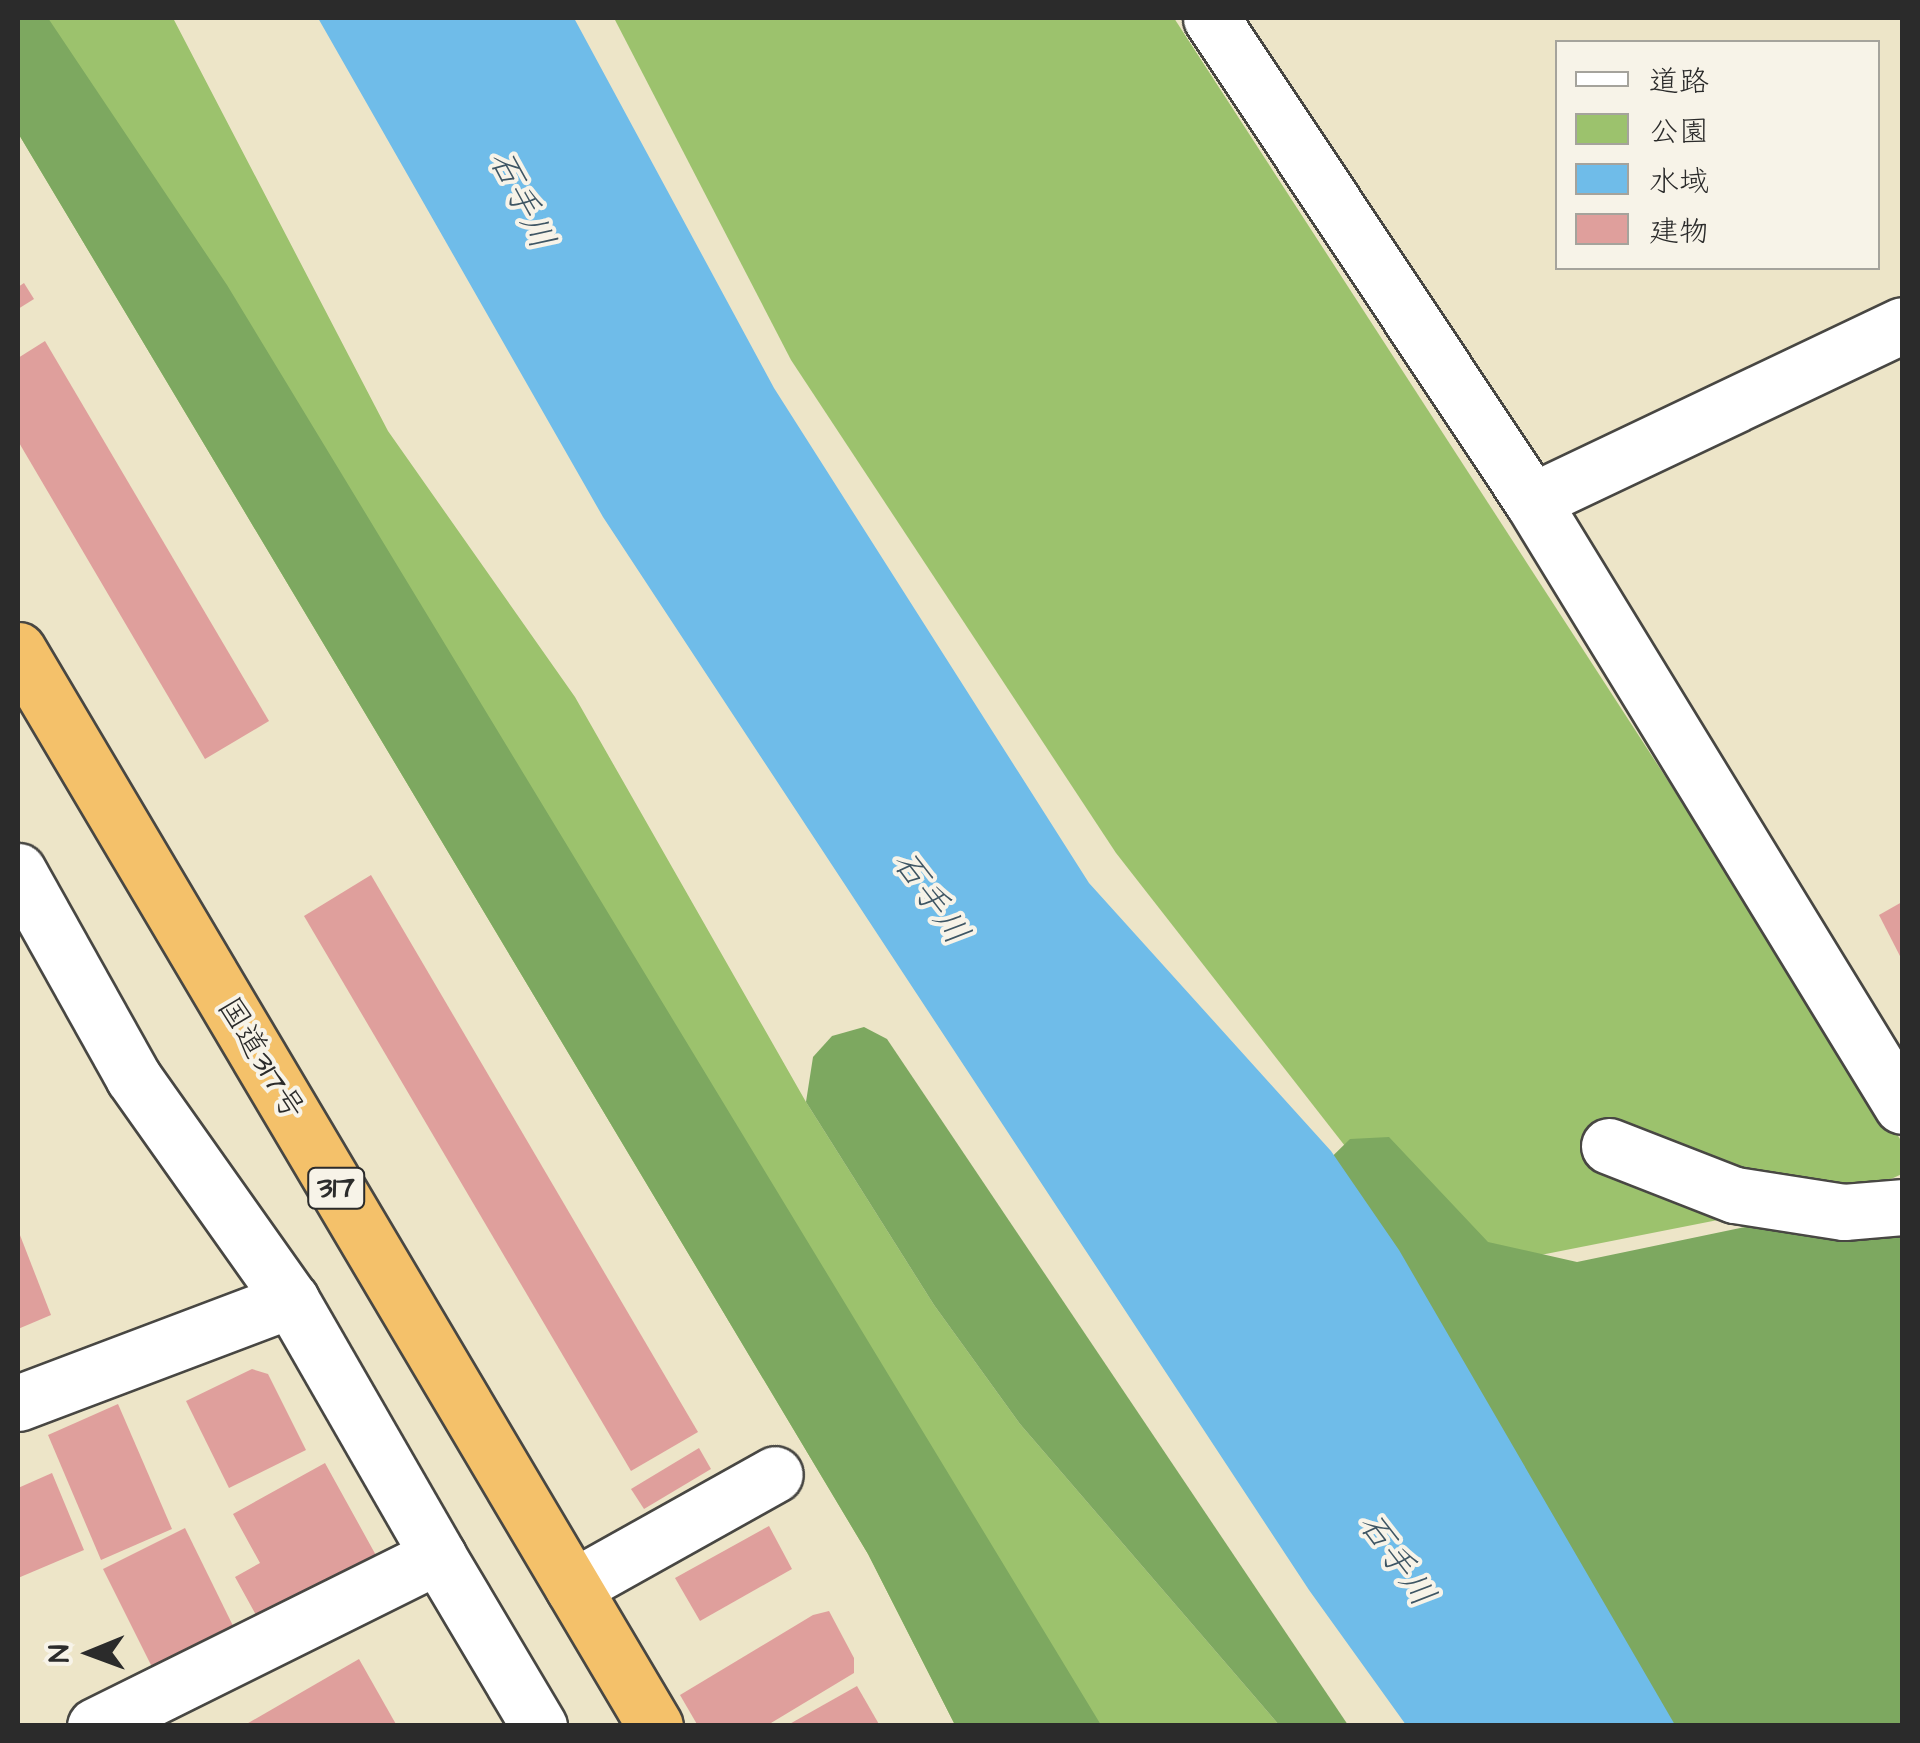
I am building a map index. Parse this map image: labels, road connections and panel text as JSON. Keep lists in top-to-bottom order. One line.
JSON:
{"streets":{"highway":["国道317号","317"]},"water":["石手川"],"legend":["道路","公園","水域","建物"],"north":"left"}
